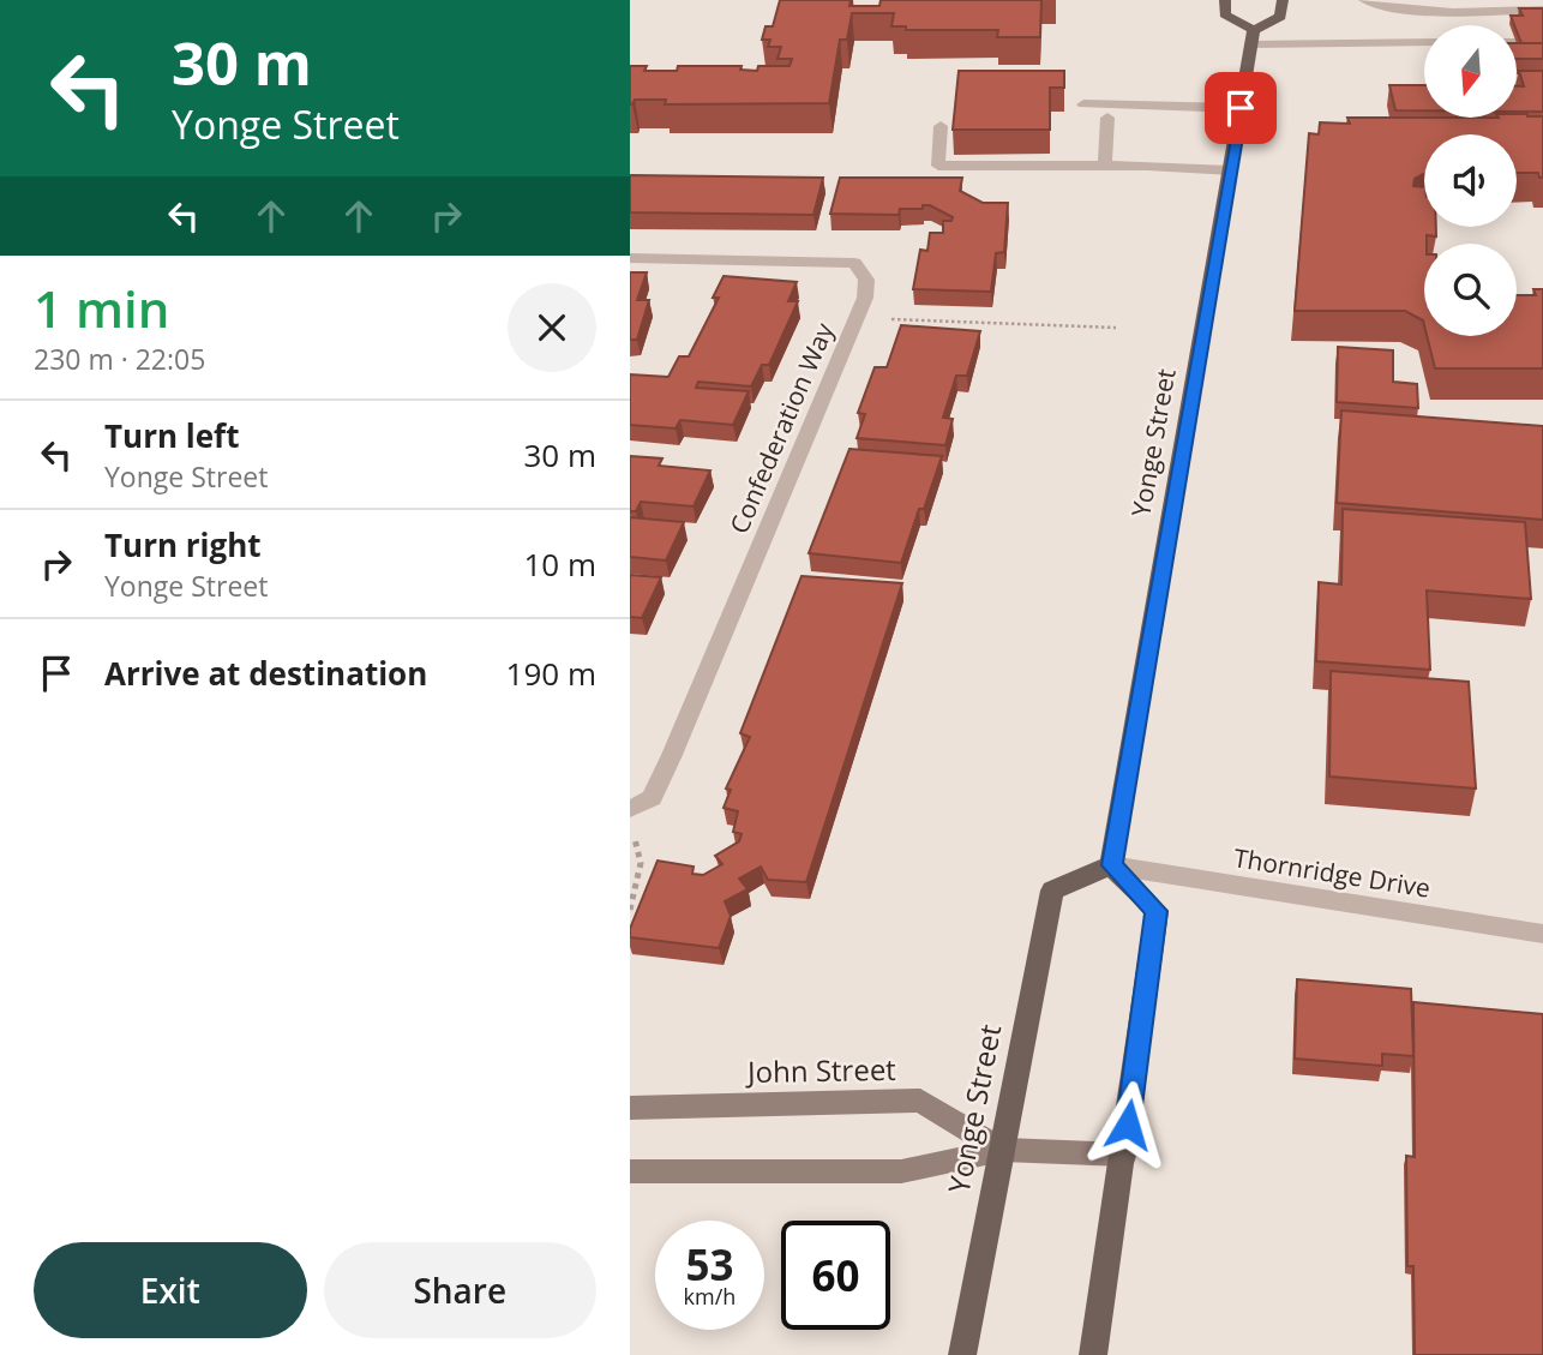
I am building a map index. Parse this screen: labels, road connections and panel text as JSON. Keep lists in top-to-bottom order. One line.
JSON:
{"streets":{"main road":["Yonge Street","John Street"],"street":["Confederation Way","Thornridge Drive"]},"crossings":[["Yonge Street","Thornridge Drive"],["Yonge Street","John Street"]],"north":"bottom","page":{"turn":["30 m","Yonge Street"],"heading":["1 min","230 m · 22:05"],"list":[{"name":"Turn left","note":"Yonge Street","value":"30 m"},{"name":"Turn right","note":"Yonge Street","value":"10 m"},{"name":"Arrive at destination","value":"190 m"}],"speed":"53 km/h","limit":"60","buttons":["Exit","Share"]}}
